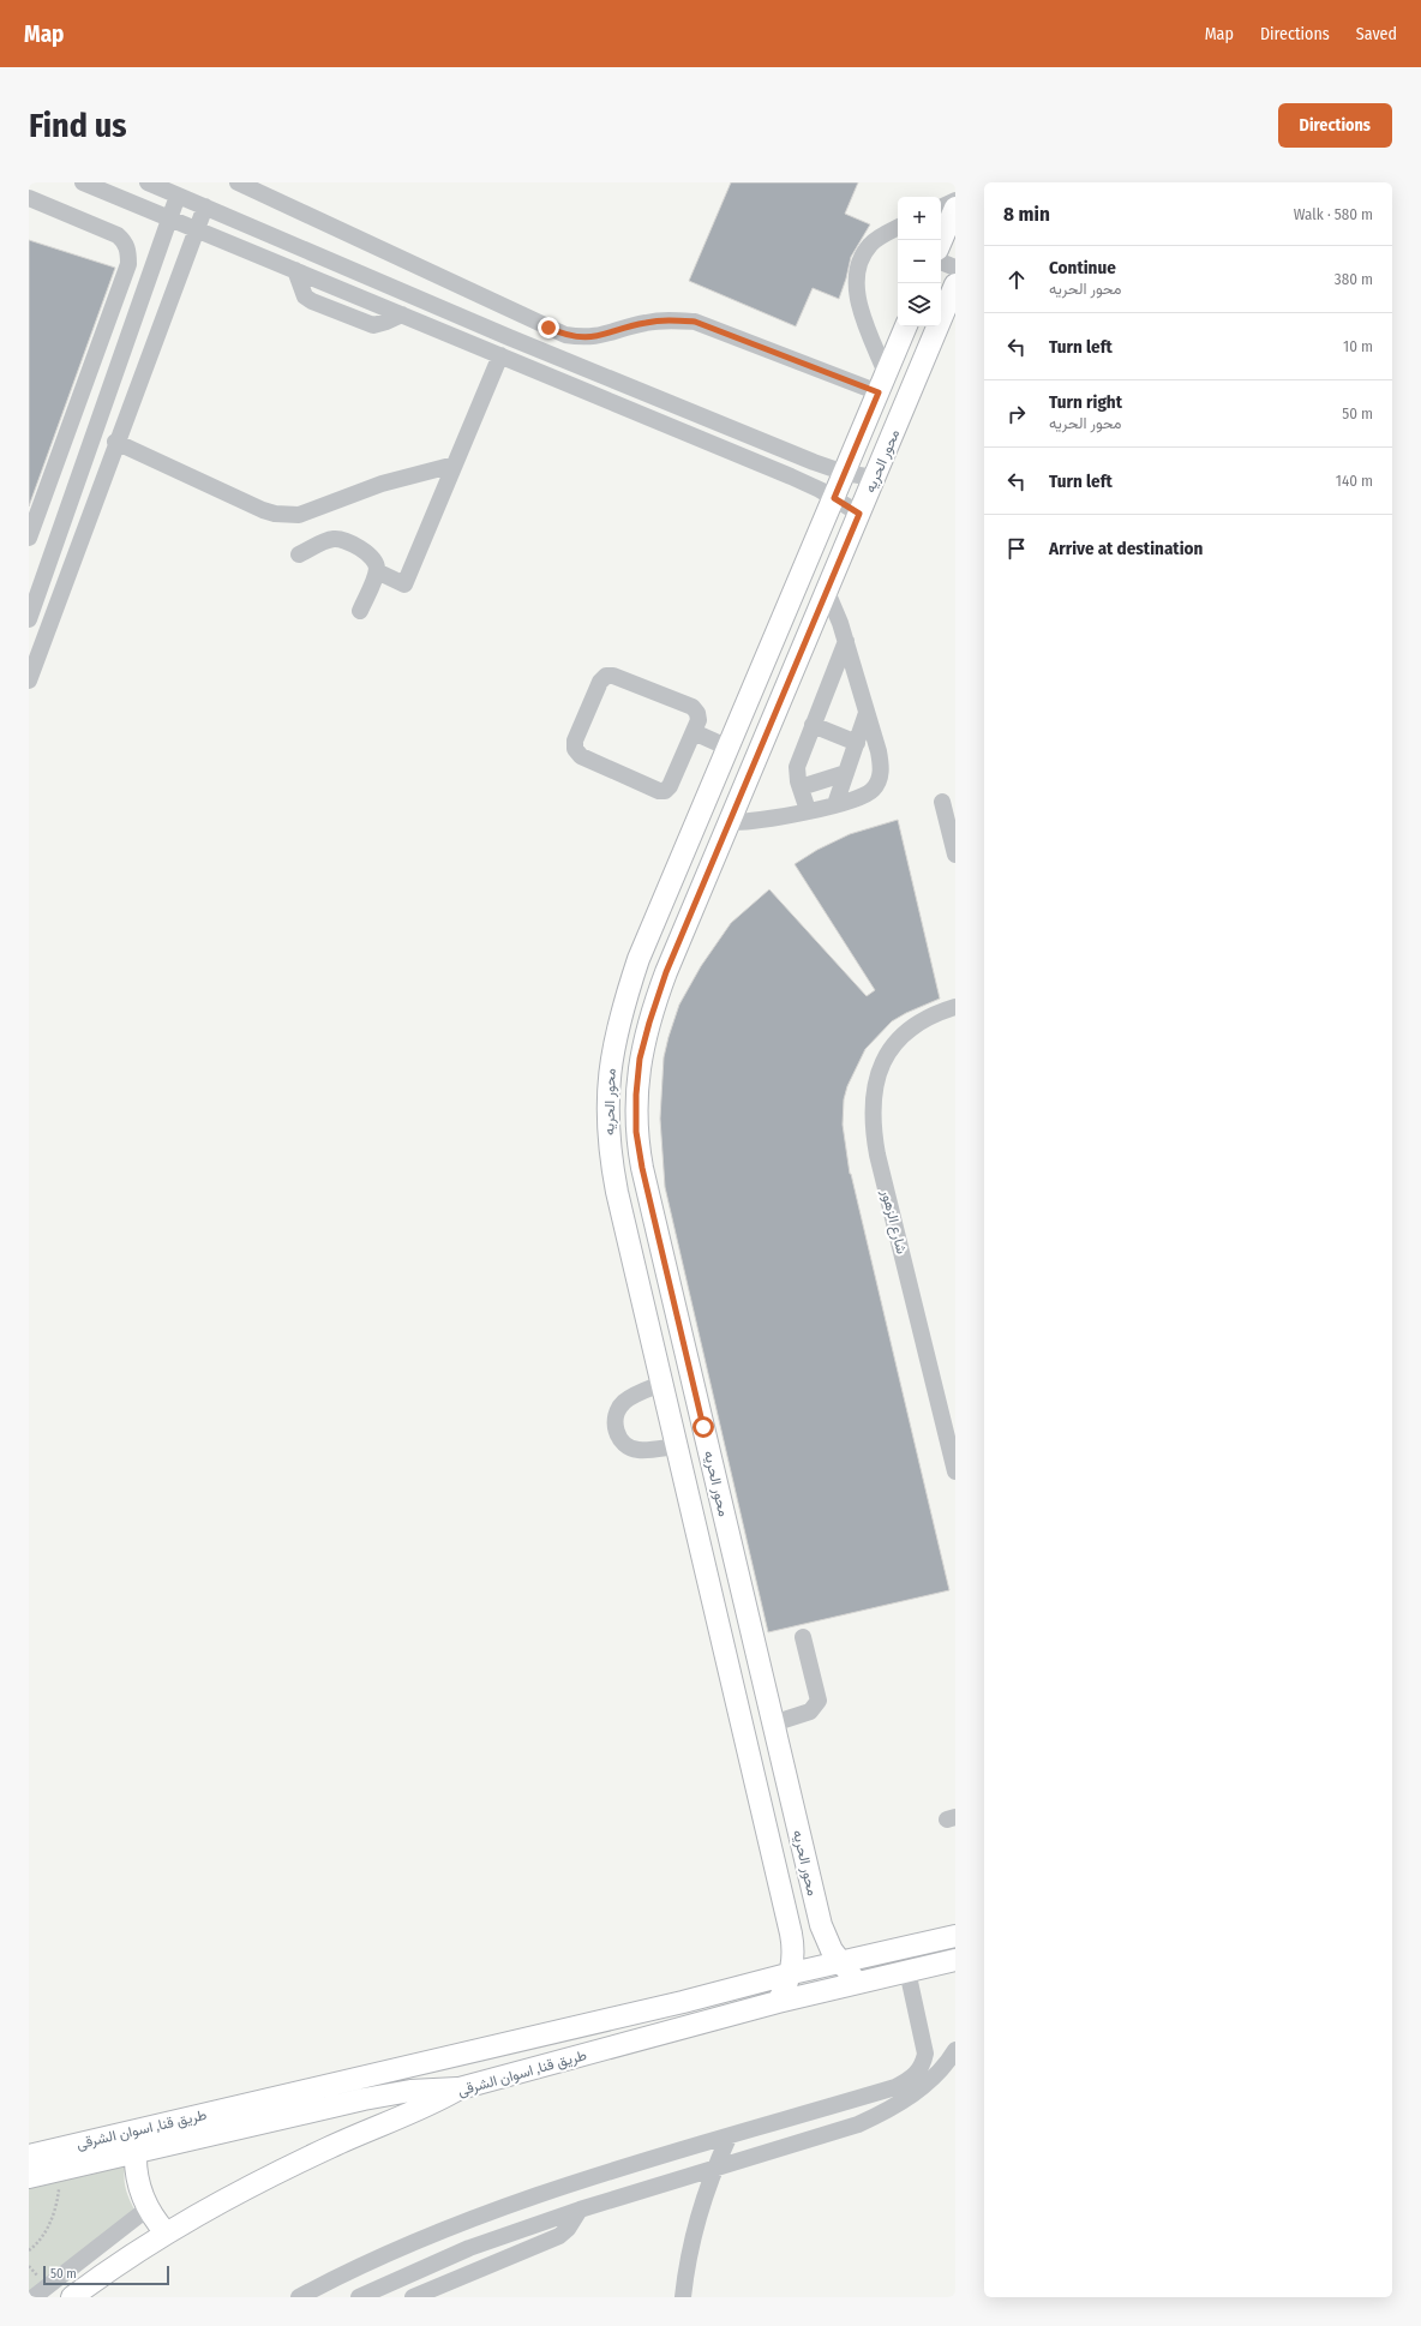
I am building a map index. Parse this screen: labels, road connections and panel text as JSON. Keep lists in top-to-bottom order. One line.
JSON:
{"streets":{"main road":["محور الحريه","طريق قنا, اسوان الشرقى"],"street":["شارع الزهور"]},"crossings":[["محور الحريه","طريق قنا, اسوان الشرقى"]],"scale_bar":"50 m","page":{"header":"Map","nav":["Map","Directions","Saved"],"buttons":"Directions","title":"Find us","heading":["8 min","Walk · 580 m"],"map_buttons":["+","−"],"list":[["Continue","محور الحريه","380 m"],["Turn left","10 m"],["Turn right","محور الحريه","50 m"],["Turn left","140 m"],"Arrive at destination"],"scale":"50 m"}}
